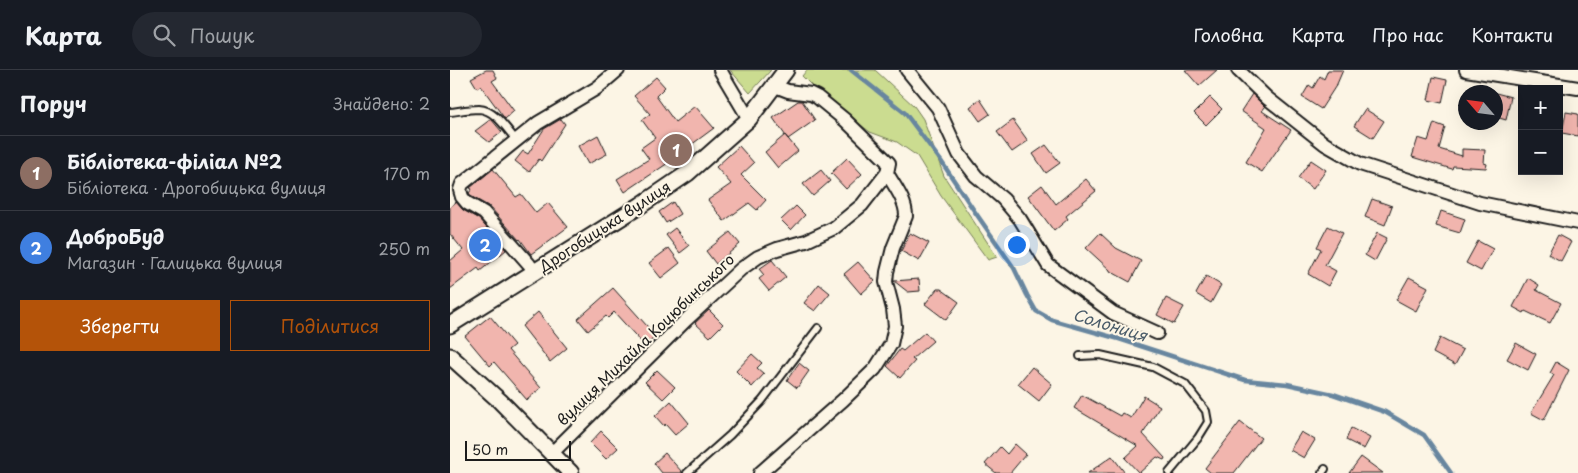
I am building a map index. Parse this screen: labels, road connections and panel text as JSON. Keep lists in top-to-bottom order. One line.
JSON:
{"streets":{"street":["Дрогобицька вулиця","вулиця Михайла Коцюбинського"]},"water":["Солониця"],"scale_bar":"50 m","north":"top left","page":{"header":"Карта","search":"Пошук","nav":["Головна","Карта","Про нас","Контакти"],"heading":["Поруч","Знайдено: 2"],"map_buttons":["+","−"],"pins":["1","2"],"list":[{"mark":"1","name":"Бібліотека-філіал №2","note":"Бібліотека · Дрогобицька вулиця","value":"170 m"},{"mark":"2","name":"ДоброБуд","note":"Магазин · Галицька вулиця","value":"250 m"}],"buttons":["Зберегти","Поділитися"],"scale":"50 m"}}
